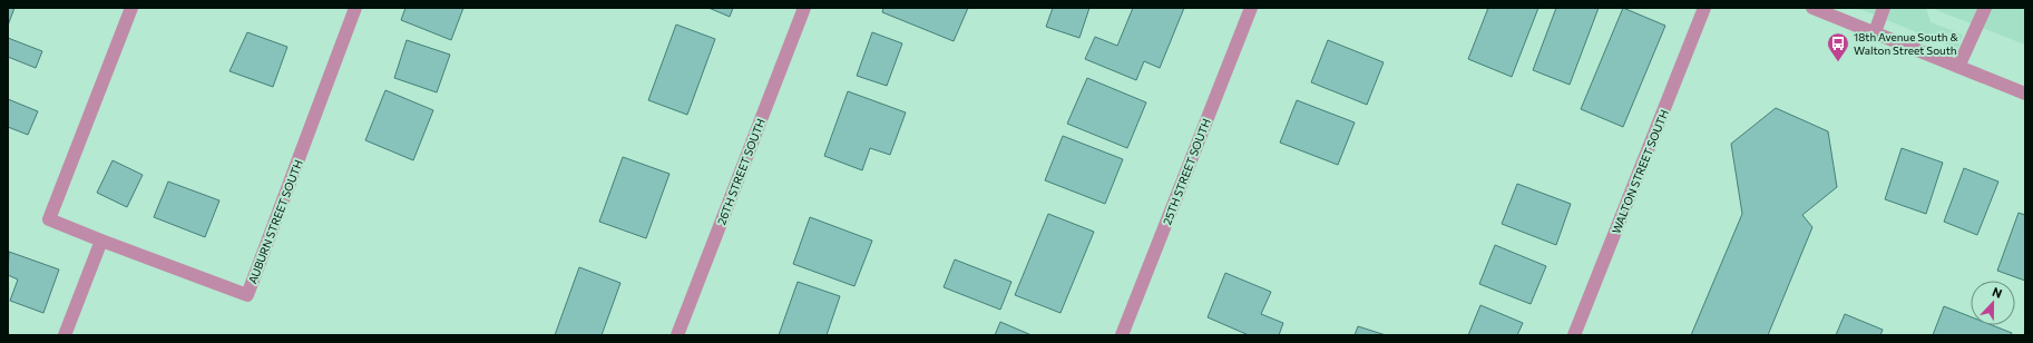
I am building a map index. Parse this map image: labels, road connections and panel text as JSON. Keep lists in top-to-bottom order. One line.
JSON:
{"streets":{"street":["26TH STREET SOUTH","25TH STREET SOUTH","WALTON STREET SOUTH","AUBURN STREET SOUTH"]},"places":{"bus stop":["18th Avenue South & Walton Street South"]},"north":"top"}
